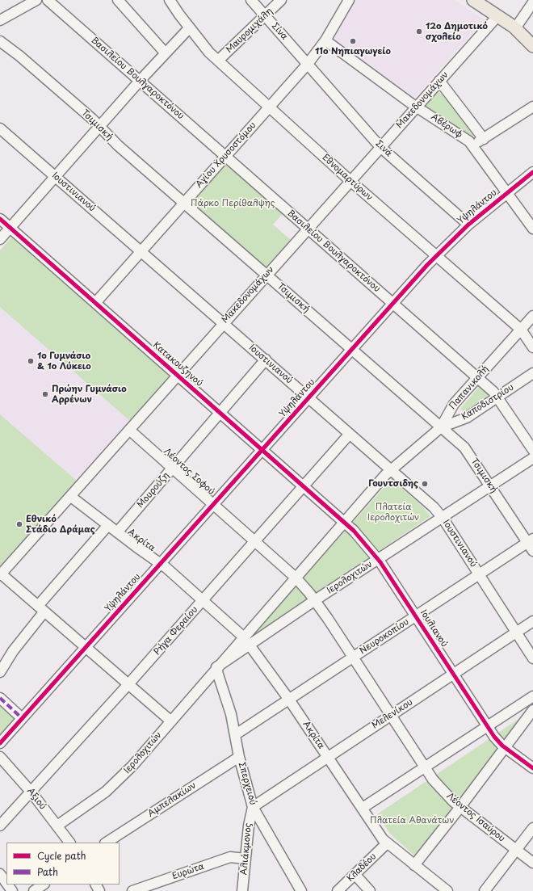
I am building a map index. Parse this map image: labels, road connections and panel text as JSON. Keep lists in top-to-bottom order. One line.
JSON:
{"streets":{"street":["Μαυρομιχάλη","Σίνα","Βασιλείου Βουλγαροκτόνου","Μακεδονομάχων","Τσιμισκή","Αβέρωφ","Σινά","Αγίου Χρυσοστόμου","Εθνομαρτύρων","Ιουστινιανού","Υψηλάντου","Κατακουζηνού","Παπανικολή","Καποδιστρίου","Λέοντος Σοφού","Μουρούζη","Ακρίτα","Ιερολοχιτών","Ιουλιανού","Ρήγα Φεραίου","Νευροκοπίου","Μελενίκου","Σπερχειού","Αξιού","Αμπελακίων","Λέοντος Ισαύρου","Αλιάκμονος","Κλαδέου","Ευρώτα"]},"crossings":[["Μαυρομιχάλη","Σίνα"],["Μαυρομιχάλη","Εθνομαρτύρων"],["Σίνα","Σινά"],["Σίνα","Αγίου Χρυσοστόμου"],["Βασιλείου Βουλγαροκτόνου","Μακεδονομάχων"],["Βασιλείου Βουλγαροκτόνου","Αγίου Χρυσοστόμου"],["Βασιλείου Βουλγαροκτόνου","Υψηλάντου"],["Βασιλείου Βουλγαροκτόνου","Παπανικολή"],["Βασιλείου Βουλγαροκτόνου","Καποδιστρίου"],["Μακεδονομάχων","Τσιμισκή"],["Μακεδονομάχων","Αβέρωφ"],["Μακεδονομάχων","Σινά"],["Μακεδονομάχων","Εθνομαρτύρων"],["Μακεδονομάχων","Ιουστινιανού"],["Μακεδονομάχων","Κατακουζηνού"],["Μακεδονομάχων","Λέοντος Σοφού"],["Μακεδονομάχων","Ακρίτα"],["Τσιμισκή","Αγίου Χρυσοστόμου"],["Τσιμισκή","Υψηλάντου"],["Τσιμισκή","Παπανικολή"],["Τσιμισκή","Καποδιστρίου"],["Τσιμισκή","Ιερολοχιτών"],["Τσιμισκή","Νευροκοπίου"],["Αβέρωφ","Αγίου Χρυσοστόμου"],["Αβέρωφ","Υψηλάντου"],["Σινά","Αγίου Χρυσοστόμου"],["Σινά","Υψηλάντου"],["Αγίου Χρυσοστόμου","Εθνομαρτύρων"],["Αγίου Χρυσοστόμου","Ιουστινιανού"],["Αγίου Χρυσοστόμου","Κατακουζηνού"],["Εθνομαρτύρων","Υψηλάντου"],["Εθνομαρτύρων","Παπανικολή"],["Ιουστινιανού","Υψηλάντου"],["Ιουστινιανού","Παπανικολή"],["Ιουστινιανού","Μουρούζη"],["Ιουστινιανού","Ιερολοχιτών"],["Ιουστινιανού","Ρήγα Φεραίου"],["Ιουστινιανού","Νευροκοπίου"],["Ιουστινιανού","Μελενίκου"],["Υψηλάντου","Κατακουζηνού"],["Υψηλάντου","Λέοντος Σοφού"],["Υψηλάντου","Ακρίτα"],["Κατακουζηνού","Μουρούζη"],["Κατακουζηνού","Ιερολοχιτών"],["Κατακουζηνού","Ιουλιανού"],["Κατακουζηνού","Ρήγα Φεραίου"],["Παπανικολή","Καποδιστρίου"],["Παπανικολή","Ιερολοχιτών"],["Λέοντος Σοφού","Μουρούζη"],["Λέοντος Σοφού","Ιερολοχιτών"],["Λέοντος Σοφού","Ρήγα Φεραίου"],["Λέοντος Σοφού","Νευροκοπίου"],["Λέοντος Σοφού","Λέοντος Ισαύρου"],["Μουρούζη","Ακρίτα"],["Ακρίτα","Ιερολοχιτών"],["Ακρίτα","Ρήγα Φεραίου"],["Ακρίτα","Νευροκοπίου"],["Ακρίτα","Μελενίκου"],["Ακρίτα","Κλαδέου"],["Ιερολοχιτών","Ιουλιανού"],["Ιερολοχιτών","Σπερχειού"],["Ιερολοχιτών","Αξιού"],["Ιουλιανού","Νευροκοπίου"],["Ιουλιανού","Μελενίκου"],["Ρήγα Φεραίου","Αξιού"],["Νευροκοπίου","Σπερχειού"],["Νευροκοπίου","Λέοντος Ισαύρου"],["Μελενίκου","Σπερχειού"],["Μελενίκου","Λέοντος Ισαύρου"],["Μελενίκου","Αλιάκμονος"],["Σπερχειού","Αμπελακίων"],["Σπερχειού","Αλιάκμονος"],["Αλιάκμονος","Ευρώτα"]],"parks":["Πάρκο Περίθαλψης","Πλατεία Ιερολοχιτών","Πλατεία Αθανάτων"],"places":["12ο Δημοτικό σχολείο","11ο Νηπιαγωγείο","1o Γυμνάσιο & 1ο Λύκειο","Πρώην Γυμνάσιο Αρρένων","Γουντσιδης","Εθνικό Στάδιο Δράμας"],"legend":["Cycle path","Path"]}
